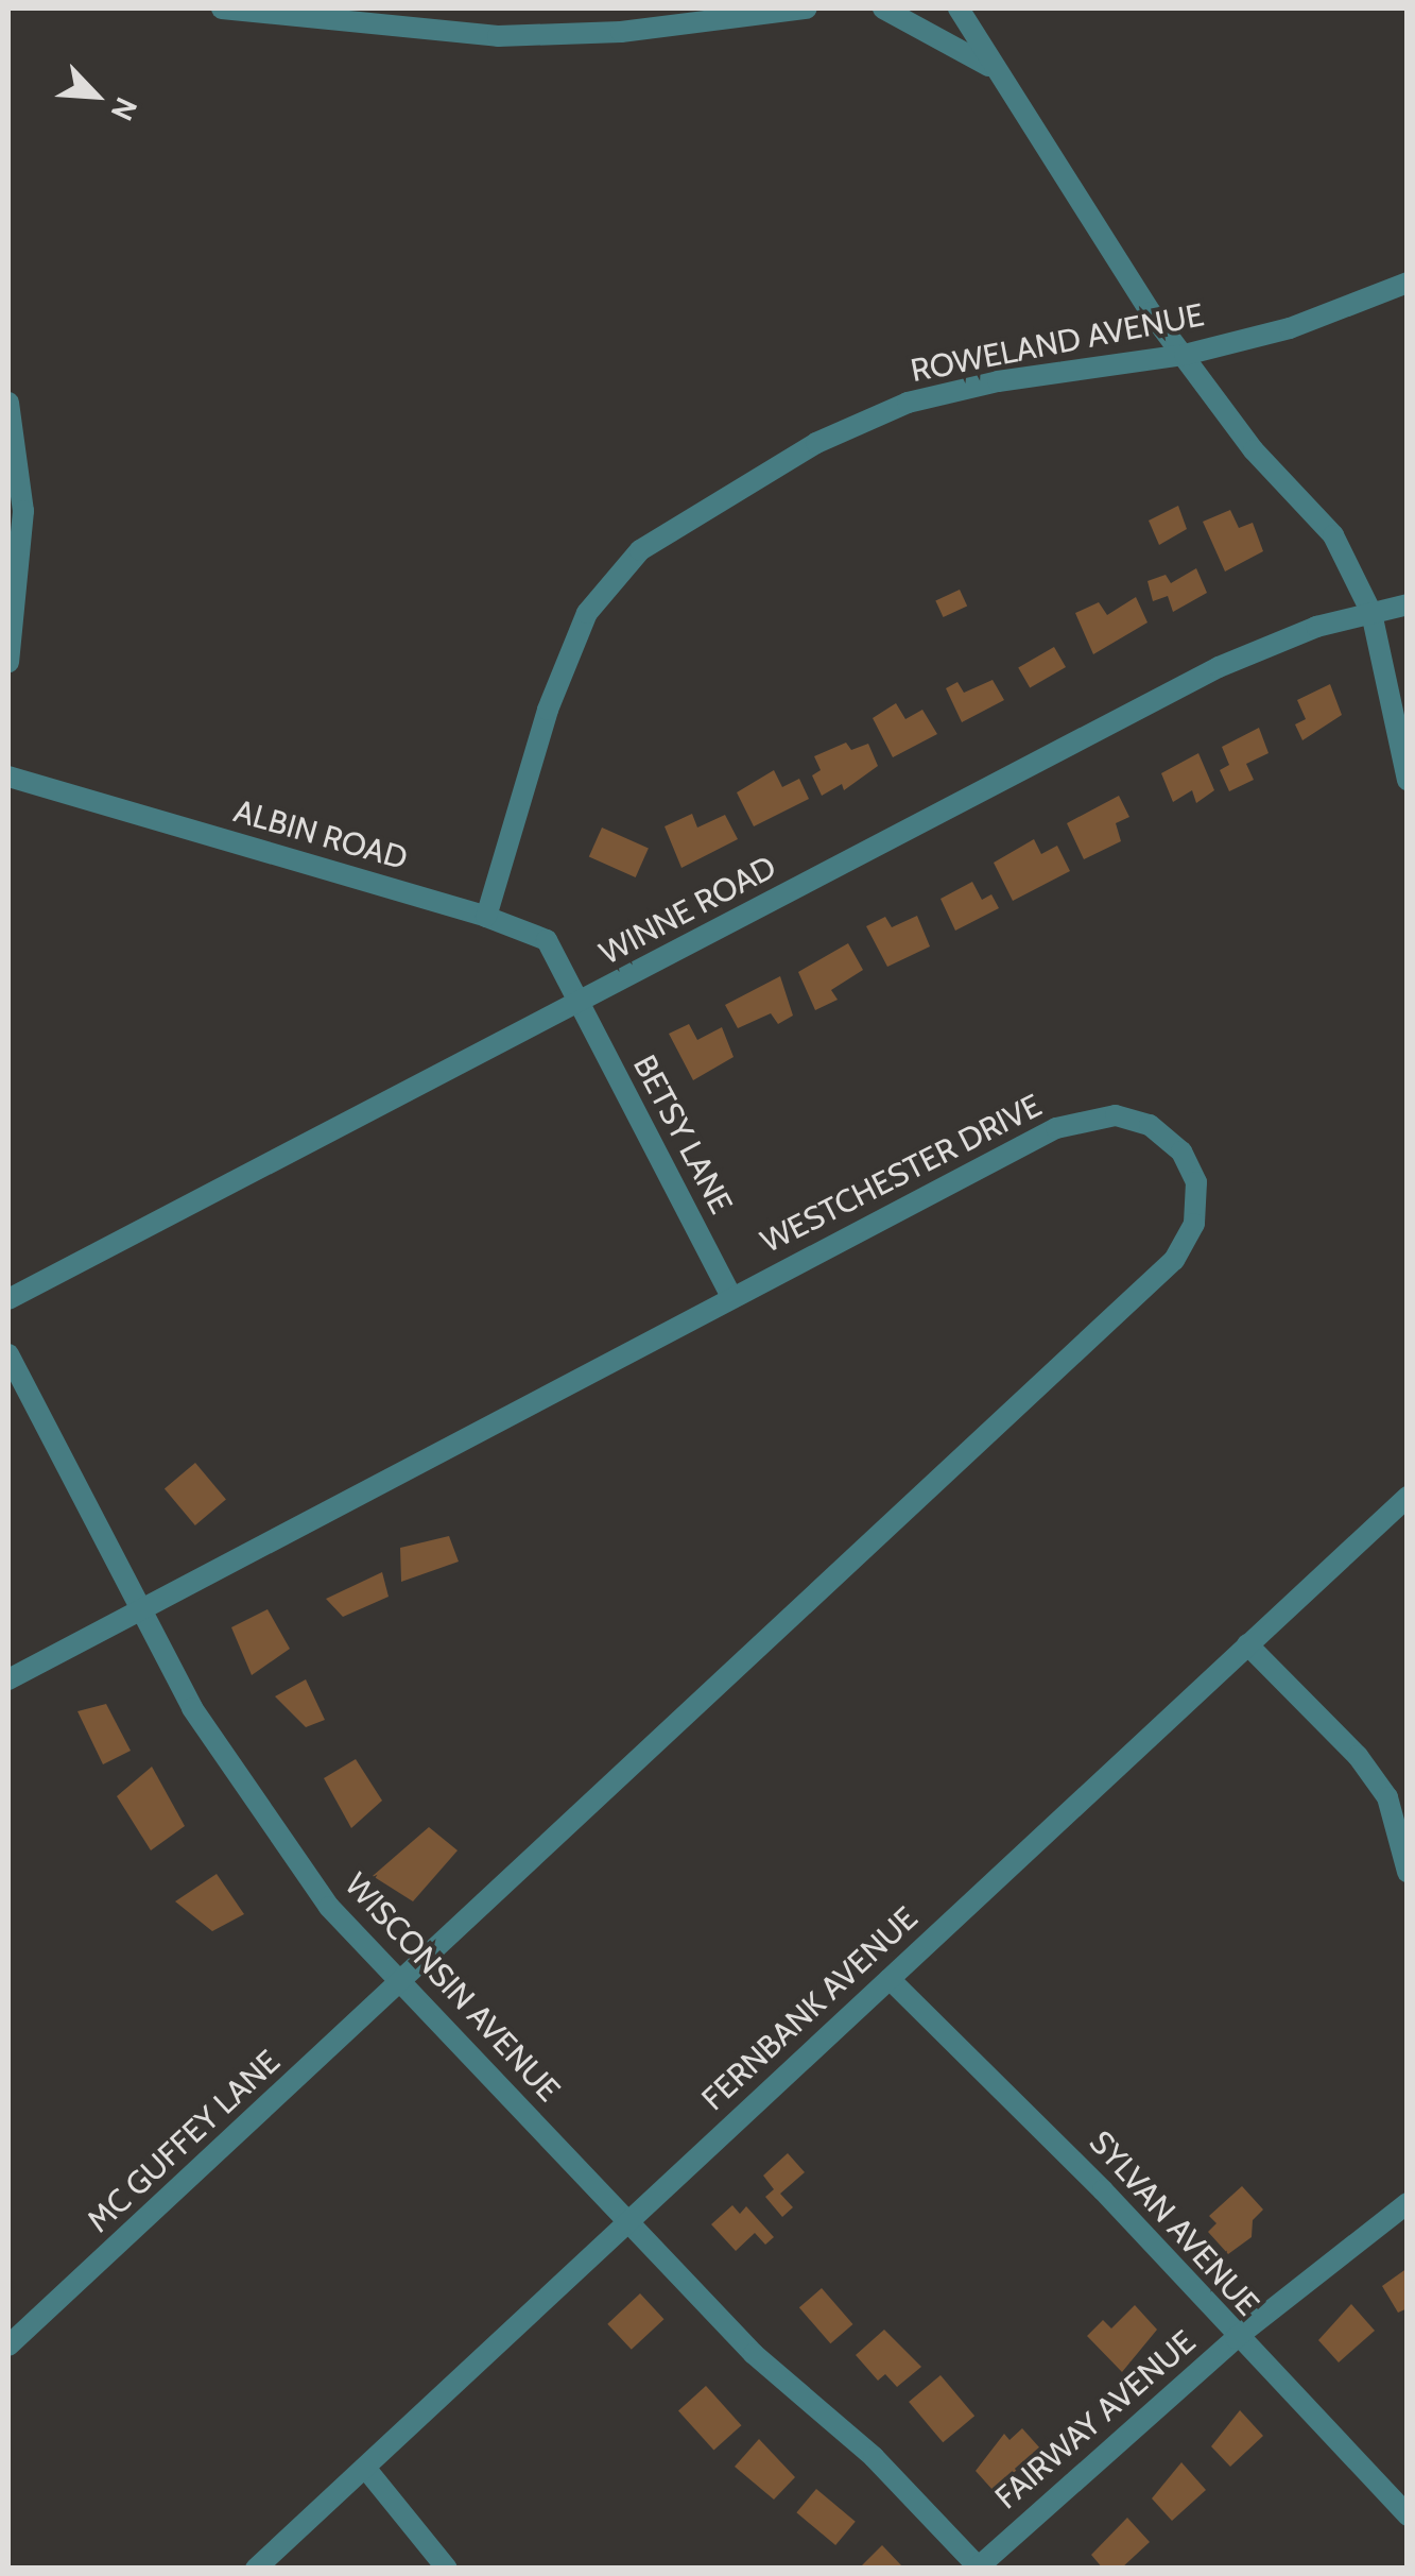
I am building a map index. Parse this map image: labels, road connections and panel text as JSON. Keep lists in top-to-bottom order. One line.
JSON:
{"streets":{"street":["ROWELAND AVENUE","ALBIN ROAD","WINNE ROAD","BETSY LANE","WESTCHESTER DRIVE","WISCONSIN AVENUE","FERNBANK AVENUE","MC GUFFEY LANE","SYLVAN AVENUE","FAIRWAY AVENUE"]},"crossings":[["ROWELAND AVENUE","ALBIN ROAD"],["ALBIN ROAD","WINNE ROAD"],["ALBIN ROAD","BETSY LANE"],["WINNE ROAD","BETSY LANE"],["BETSY LANE","WESTCHESTER DRIVE"],["WESTCHESTER DRIVE","WISCONSIN AVENUE"],["WESTCHESTER DRIVE","MC GUFFEY LANE"],["WISCONSIN AVENUE","FERNBANK AVENUE"],["WISCONSIN AVENUE","MC GUFFEY LANE"],["WISCONSIN AVENUE","FAIRWAY AVENUE"],["FERNBANK AVENUE","SYLVAN AVENUE"],["SYLVAN AVENUE","FAIRWAY AVENUE"]],"north":"bottom right"}
